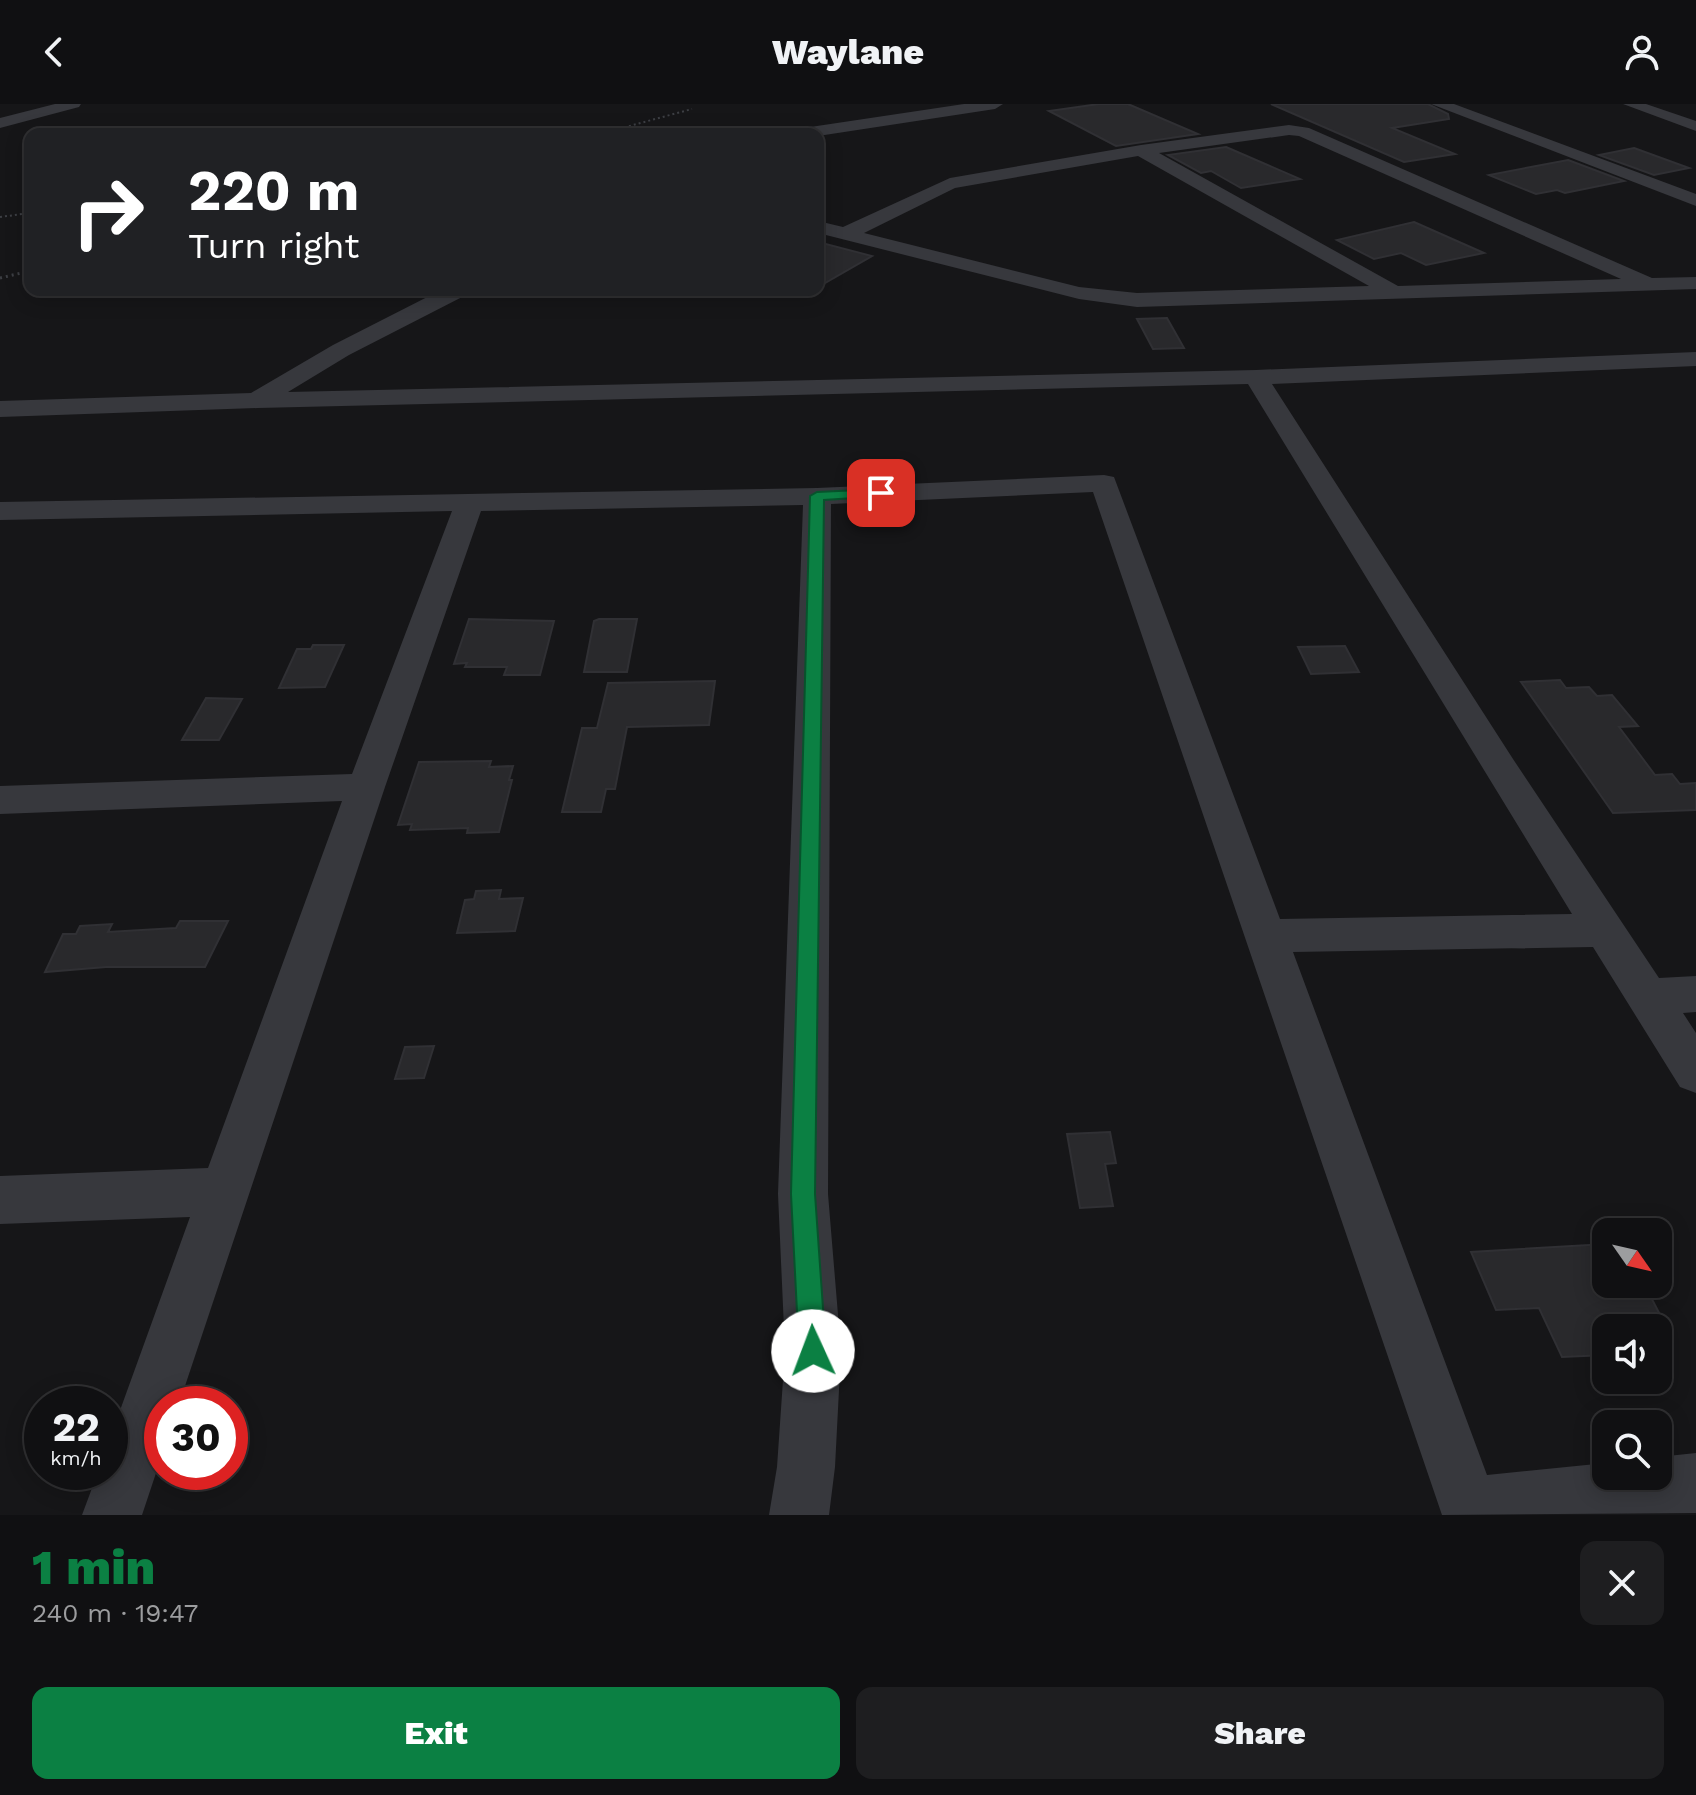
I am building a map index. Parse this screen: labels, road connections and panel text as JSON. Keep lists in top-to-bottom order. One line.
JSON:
{"north":"bottom right","page":{"header":"Waylane","turn":["220 m","Turn right"],"speed":"22 km/h","limit":"30","heading":["1 min","240 m · 19:47"],"buttons":["Exit","Share"]}}
